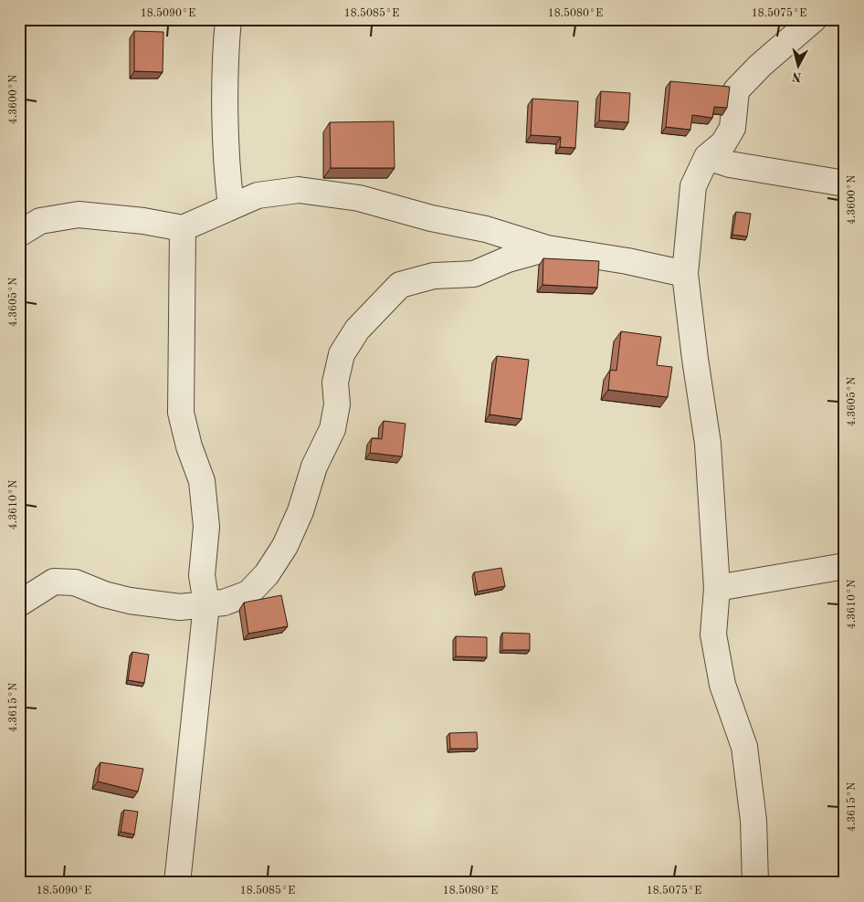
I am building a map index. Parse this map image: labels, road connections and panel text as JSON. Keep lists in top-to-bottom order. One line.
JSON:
{"north":"bottom","coordinates":["18.5090°E","18.5085°E","18.5080°E","18.5075°E","4.3600°N","4.3605°N","4.3610°N","4.3615°N"]}
